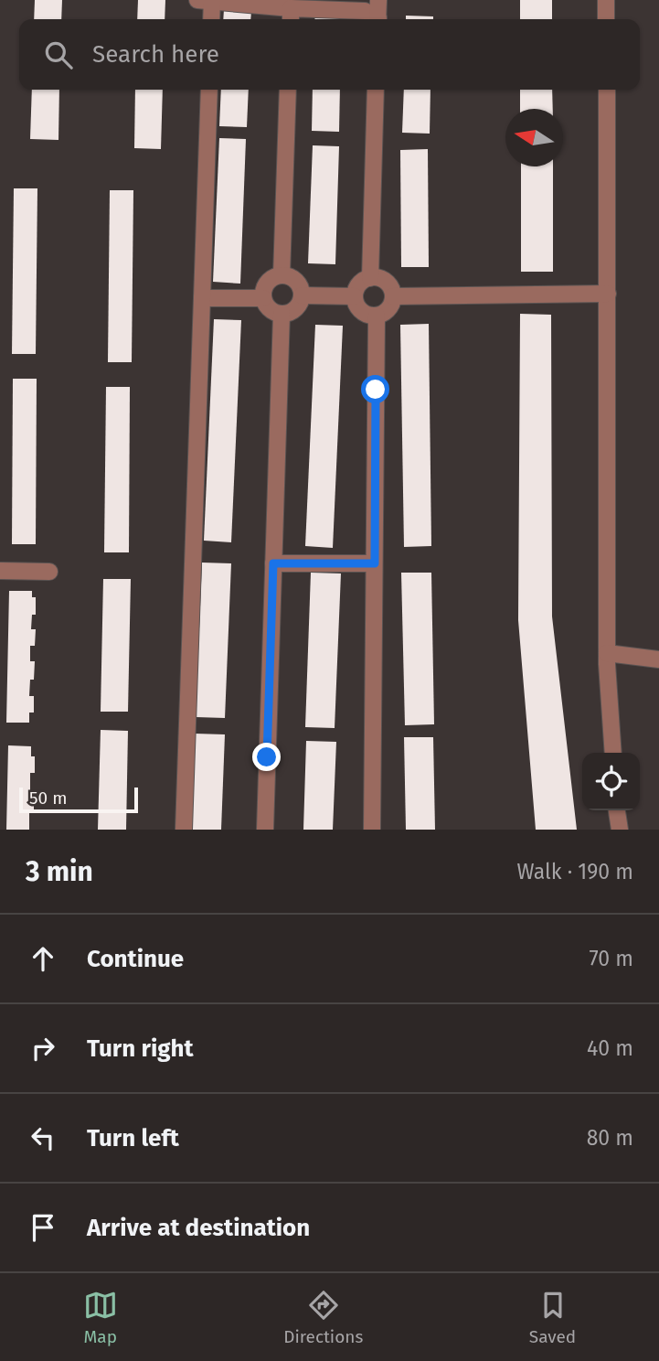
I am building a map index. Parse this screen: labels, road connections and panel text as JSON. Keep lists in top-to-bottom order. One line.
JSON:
{"scale_bar":"50 m","north":"left","page":{"search":"Search here","scale":"50 m","heading":["3 min","Walk · 190 m"],"list":[["Continue","70 m"],["Turn right","40 m"],["Turn left","80 m"],"Arrive at destination"],"nav":["Map","Directions","Saved"]}}
